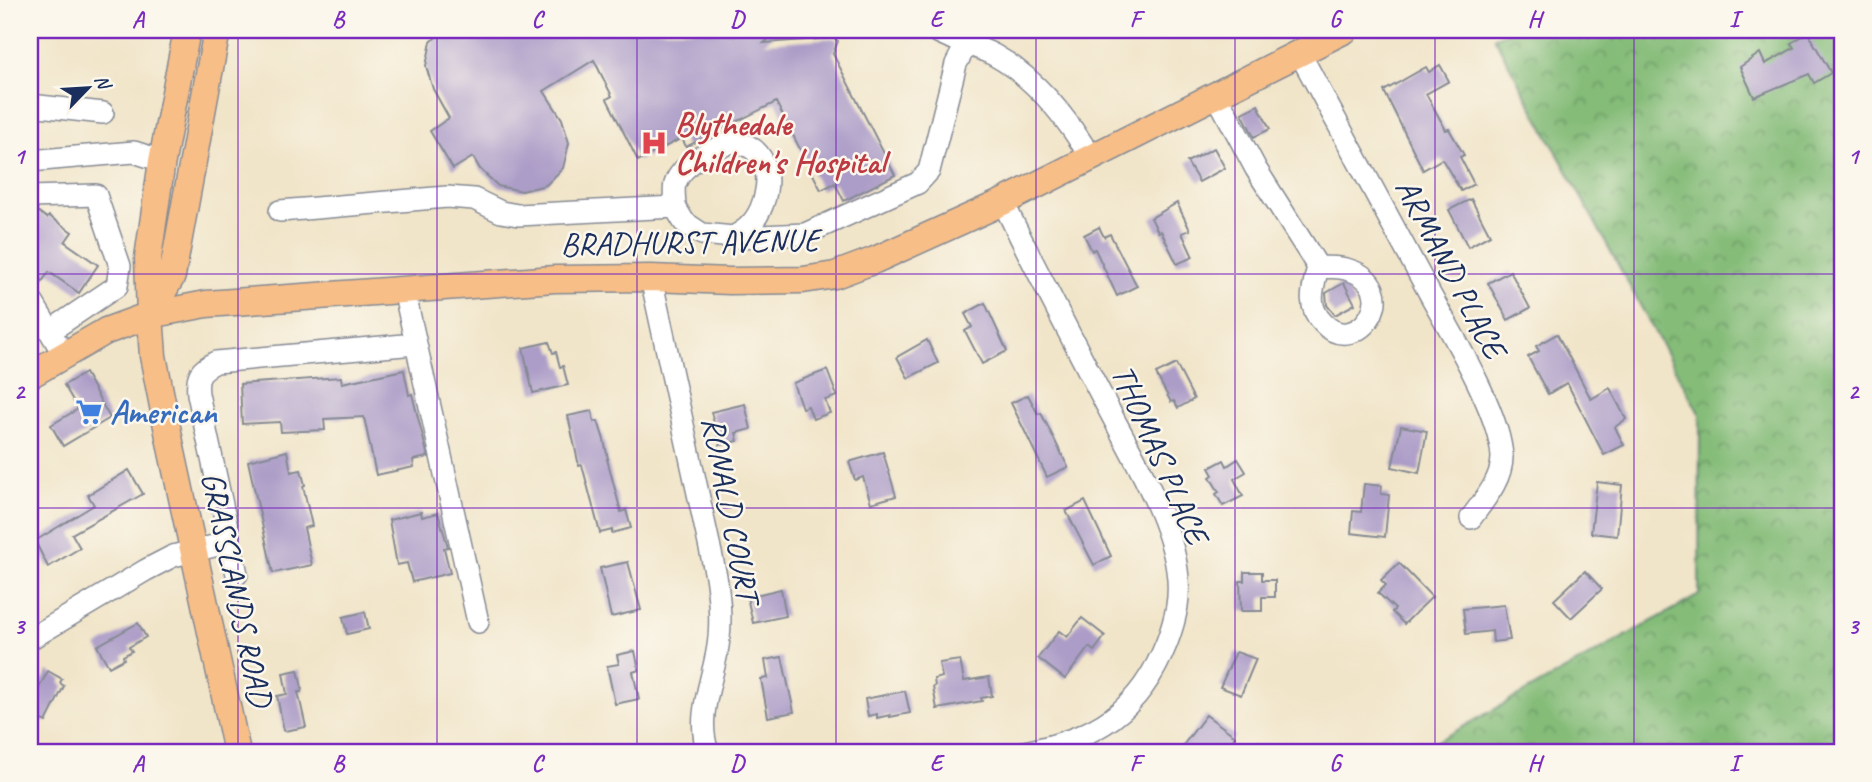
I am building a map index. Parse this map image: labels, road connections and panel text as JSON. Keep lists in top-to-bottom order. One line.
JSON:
{"streets":{"main road":["BRADHURST AVENUE","GRASSLANDS ROAD"],"street":["ARMAND PLACE","THOMAS PLACE","RONALD COURT"]},"crossings":[["BRADHURST AVENUE","ARMAND PLACE"],["BRADHURST AVENUE","THOMAS PLACE"],["BRADHURST AVENUE","RONALD COURT"],["BRADHURST AVENUE","GRASSLANDS ROAD"]],"places":{"hospital":["Blythedale Children's Hospital"],"supermarket":["American"]},"north":"top right","grid":{"columns":["A","B","C","D","E","F","G","H","I"],"rows":["1","2","3"]}}
